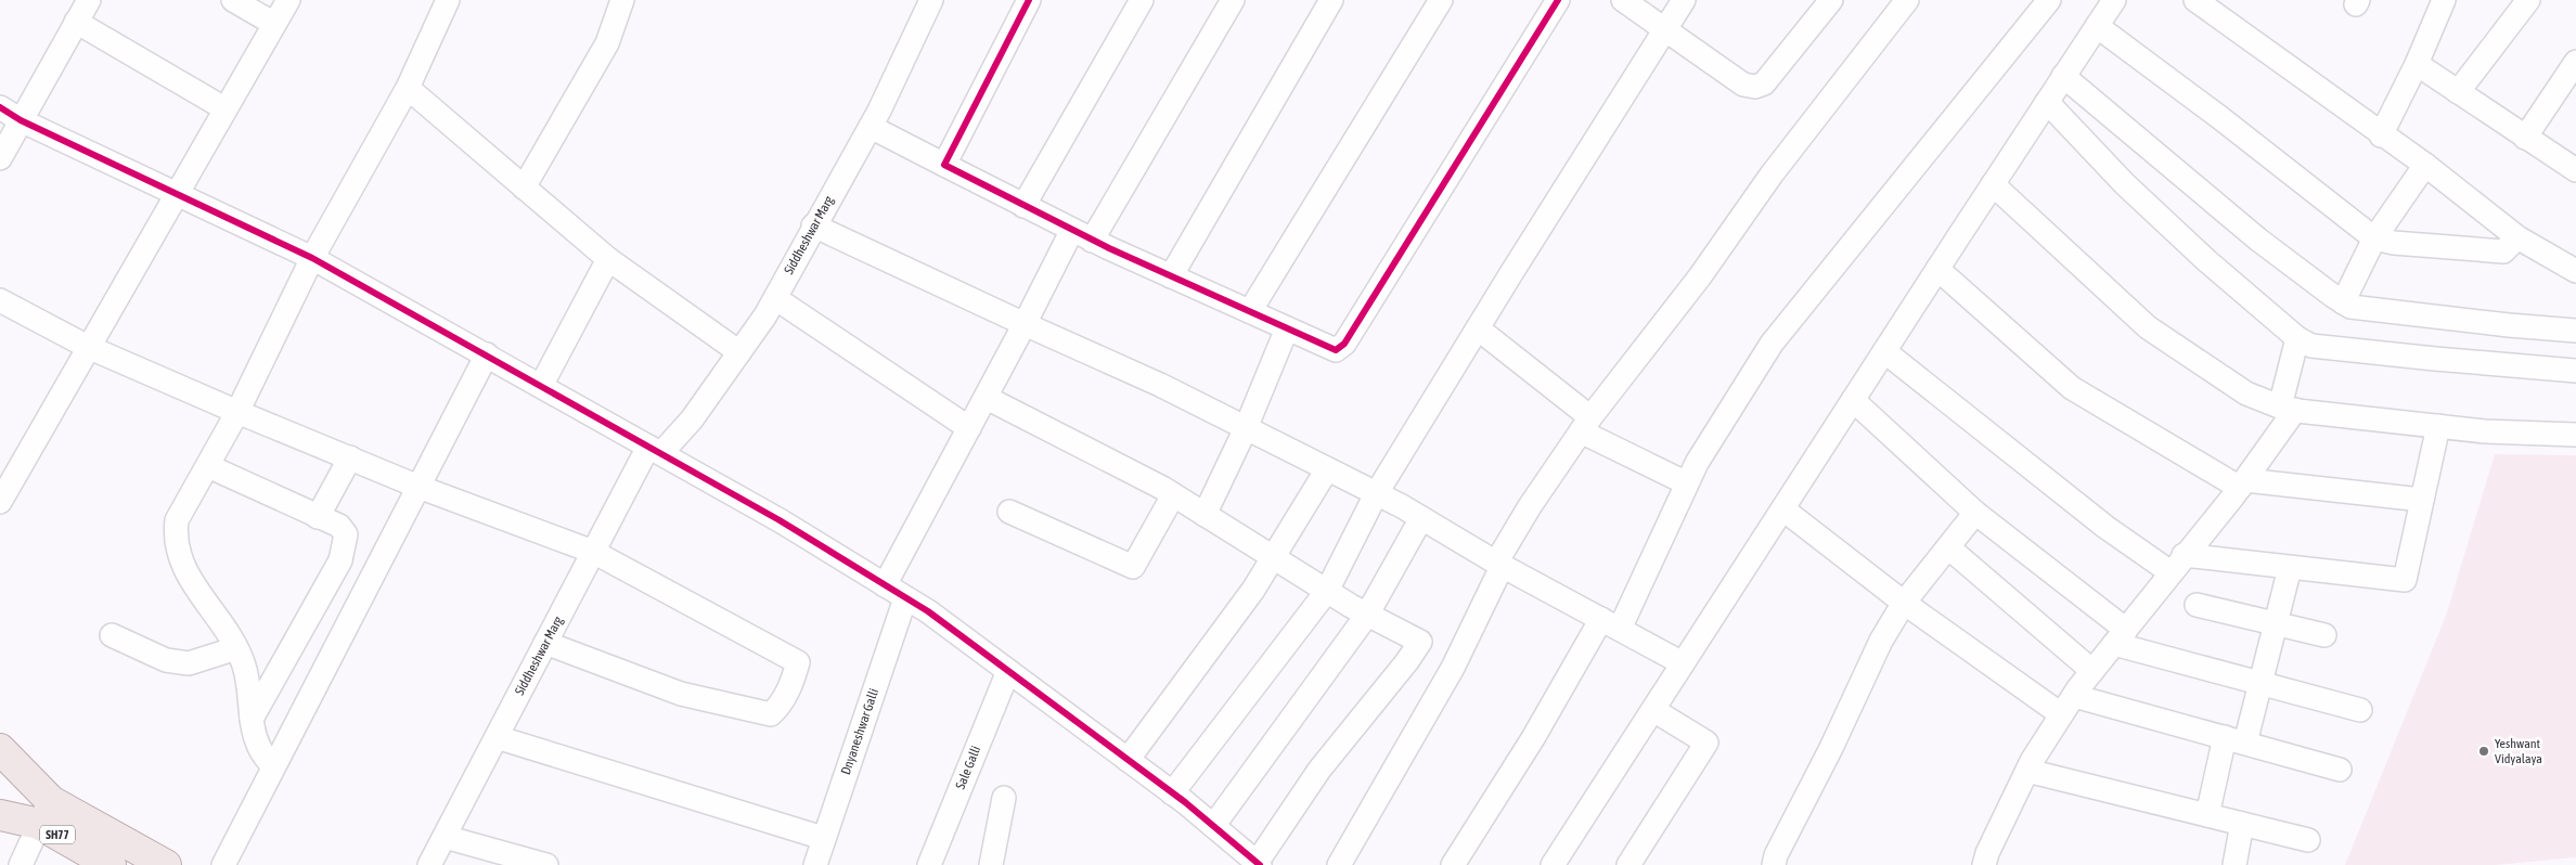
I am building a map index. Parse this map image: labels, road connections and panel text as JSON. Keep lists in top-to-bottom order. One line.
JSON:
{"streets":{"main road":["SH77"],"street":["Siddheshwar Marg","Dnyaneshwar Galli","Sale Galli"]},"places":["Yeshwant Vidyalaya"]}
